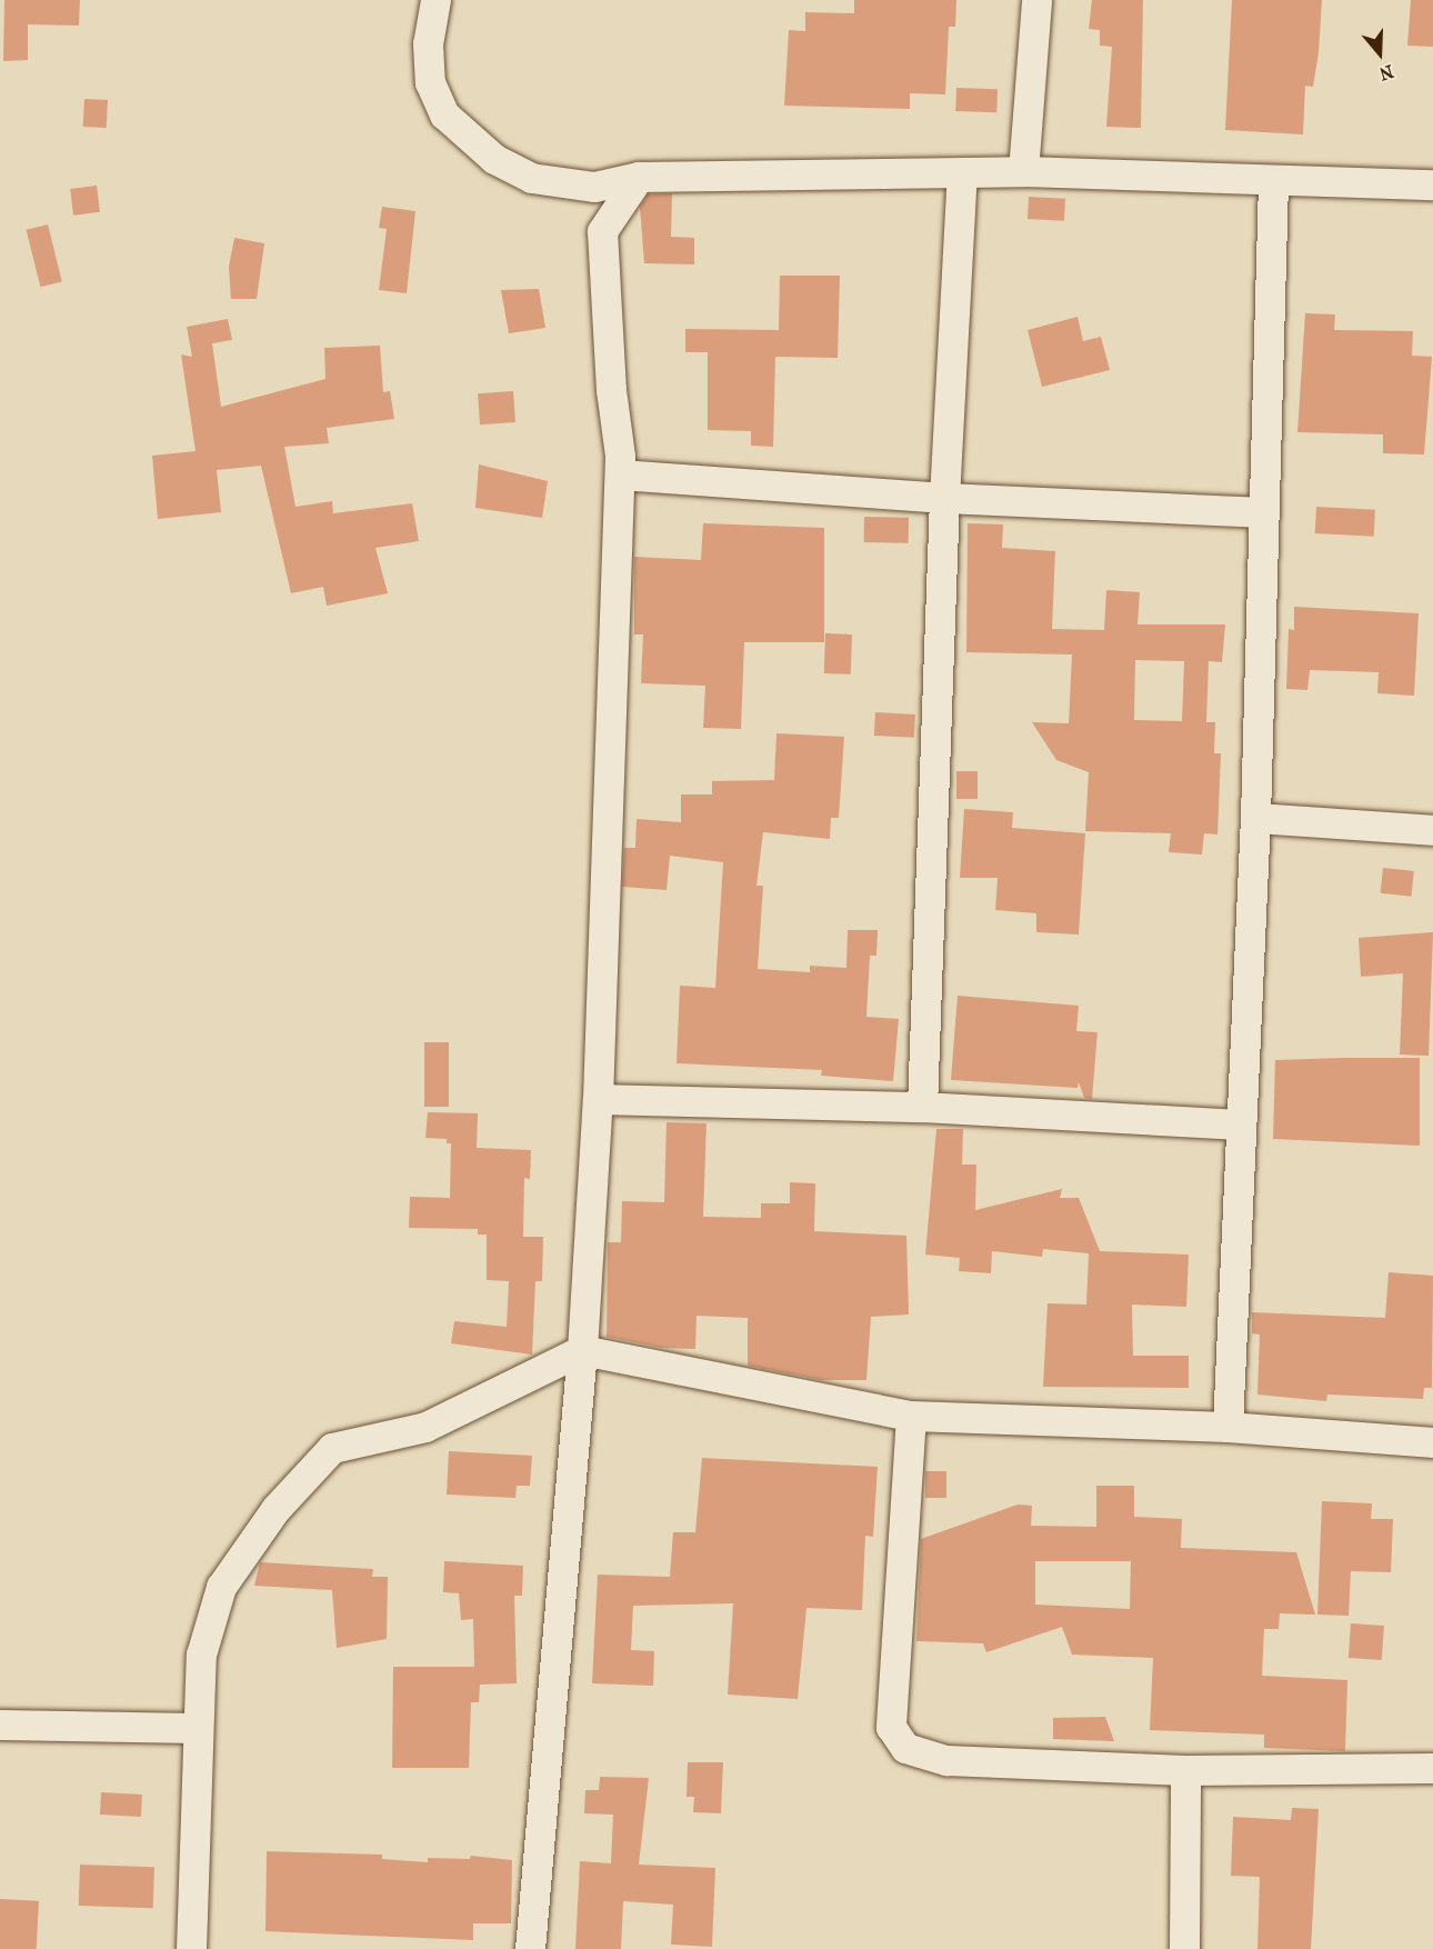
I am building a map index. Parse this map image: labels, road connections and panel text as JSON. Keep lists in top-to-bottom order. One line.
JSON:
{"north":"bottom"}
